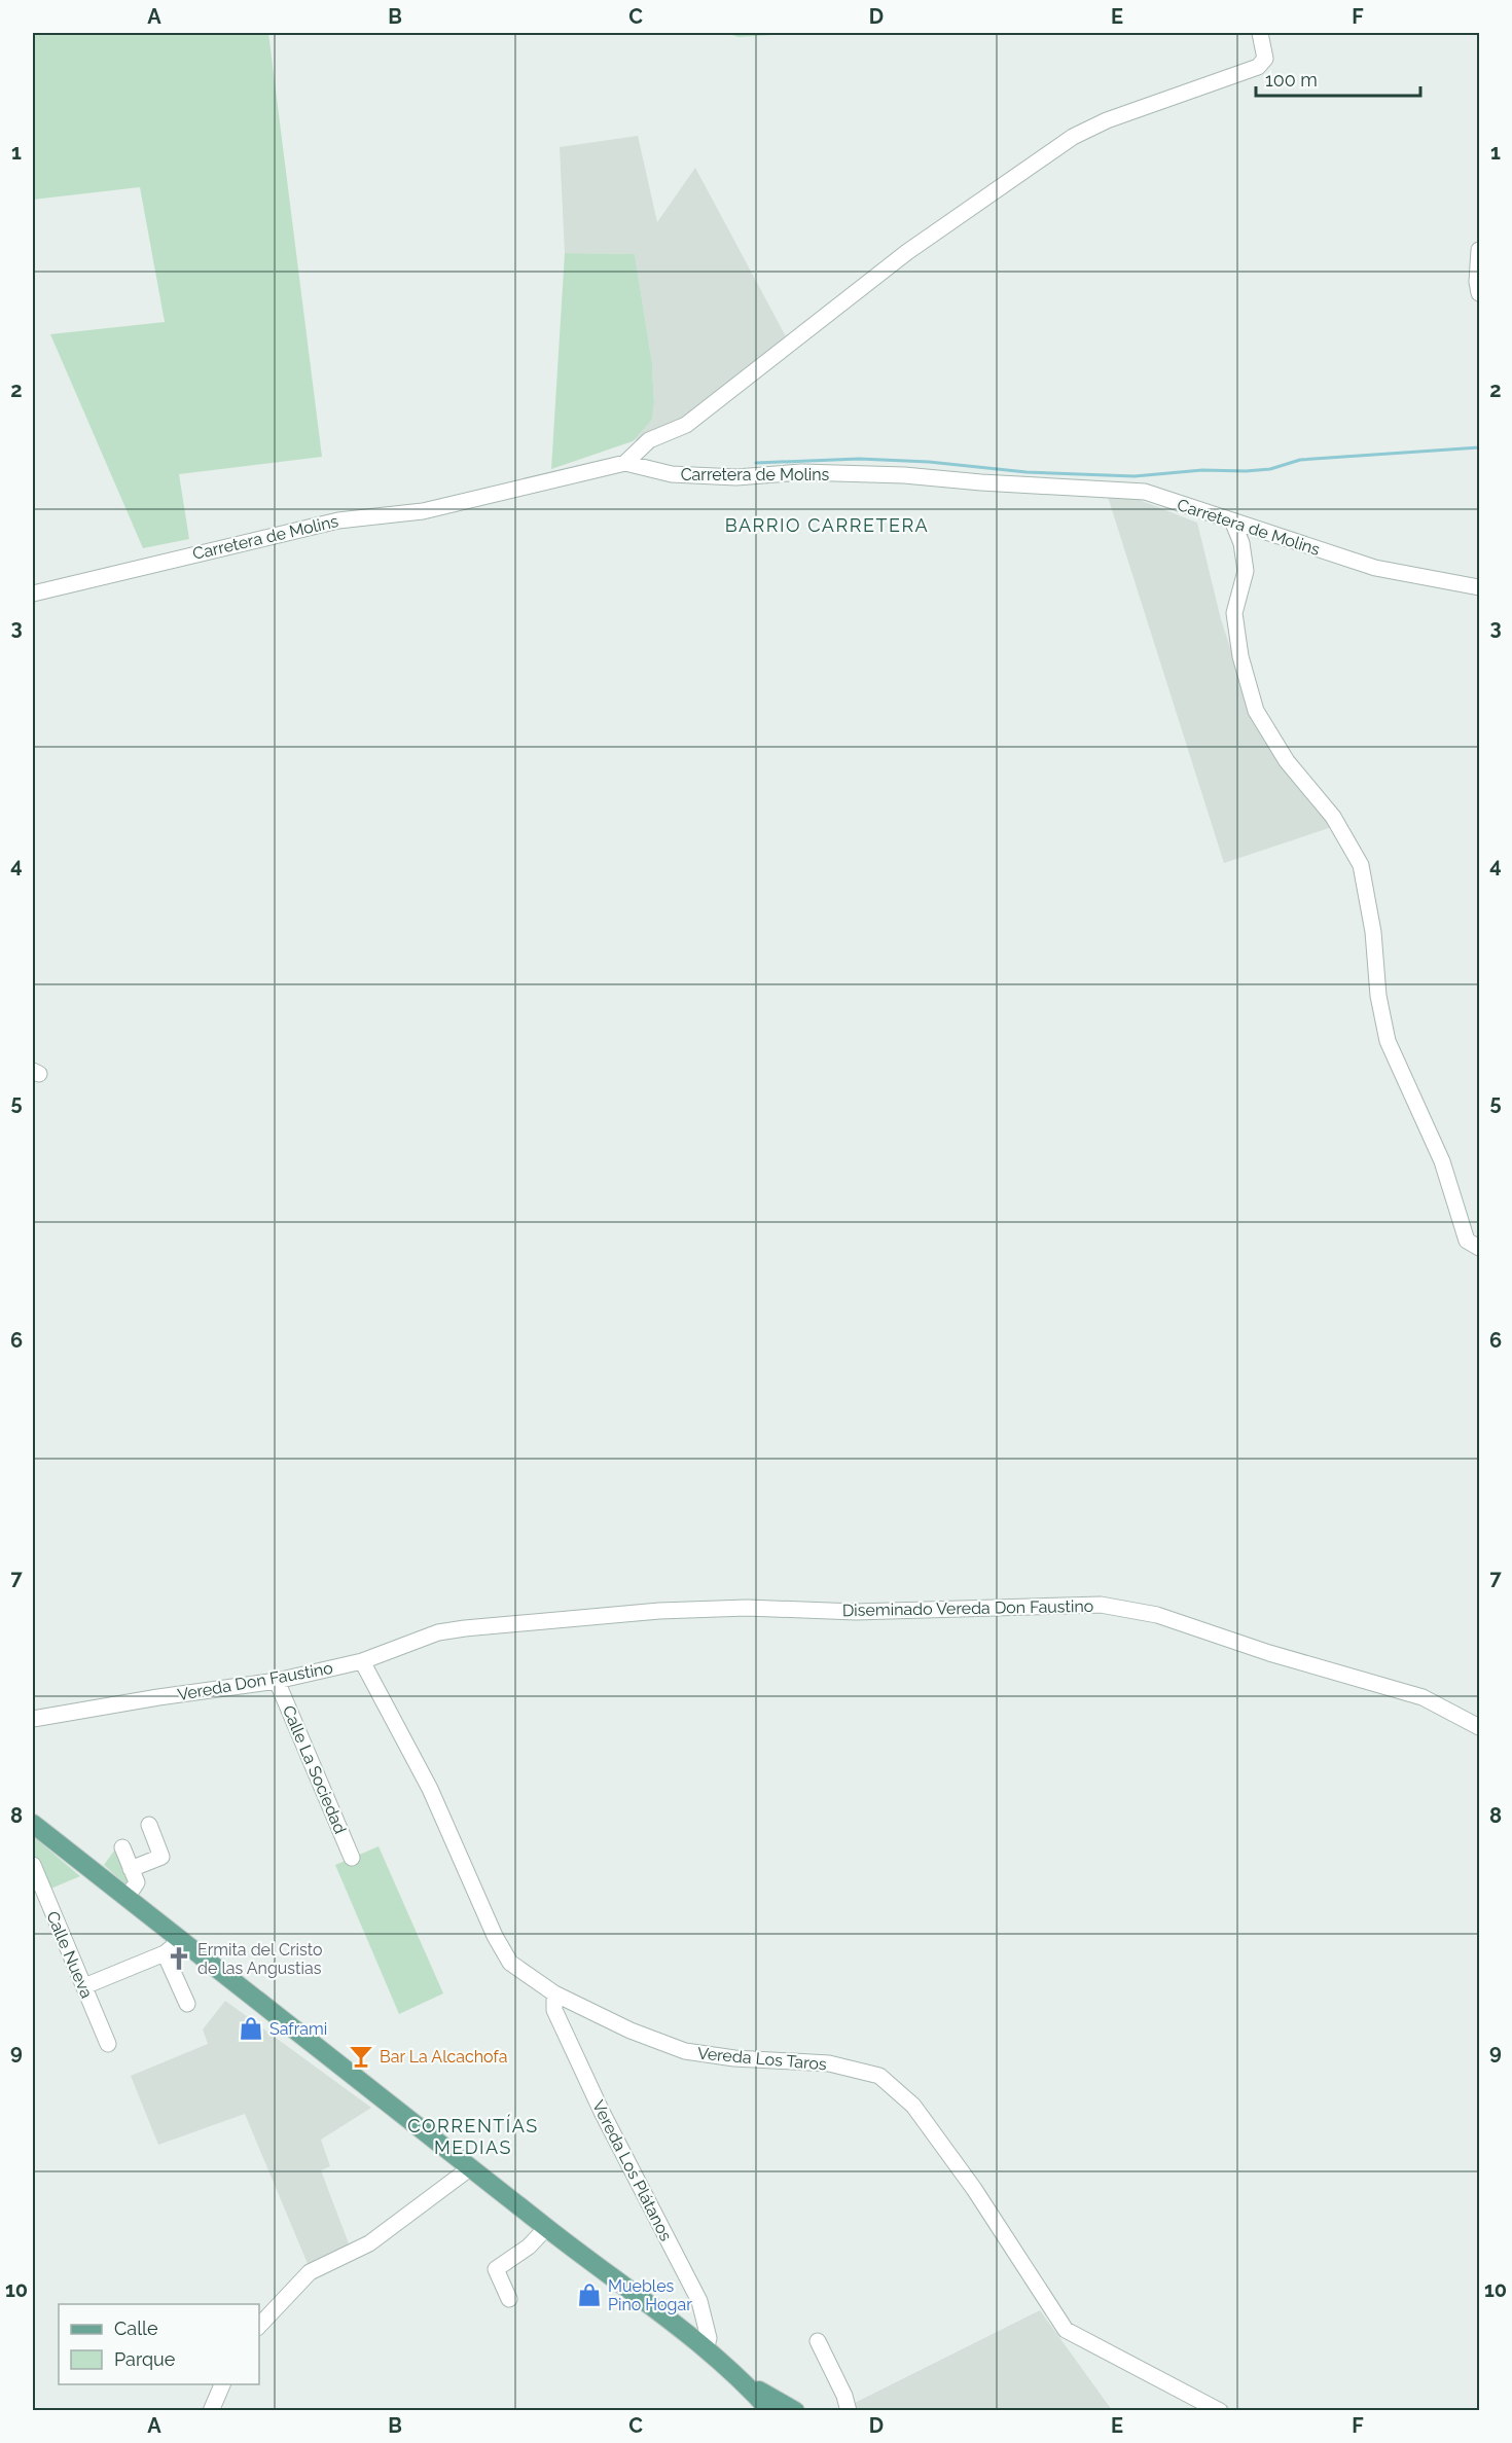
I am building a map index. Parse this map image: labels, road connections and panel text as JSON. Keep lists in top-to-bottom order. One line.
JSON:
{"streets":{"street":["Carretera de Molins","Diseminado Vereda Don Faustino","Vereda Don Faustino","Calle La Sociedad","Calle Nueva","Vereda Los Taros","Vereda Los Plátanos"]},"crossings":[["Diseminado Vereda Don Faustino","Vereda Don Faustino"],["Vereda Don Faustino","Calle La Sociedad"],["Vereda Don Faustino","Vereda Los Taros"],["Vereda Los Taros","Vereda Los Plátanos"]],"districts":["BARRIO CARRETERA","CORRENTÍAS MEDIAS"],"places":{"church":["Ermita del Cristo de las Angustias"],"shop":["Saframi","Muebles Pino Hogar"],"bar":["Bar La Alcachofa"]},"legend":["Calle","Parque"],"scale_bar":"100 m","grid":{"columns":["A","B","C","D","E","F"],"rows":["1","2","3","4","5","6","7","8","9","10"]}}
